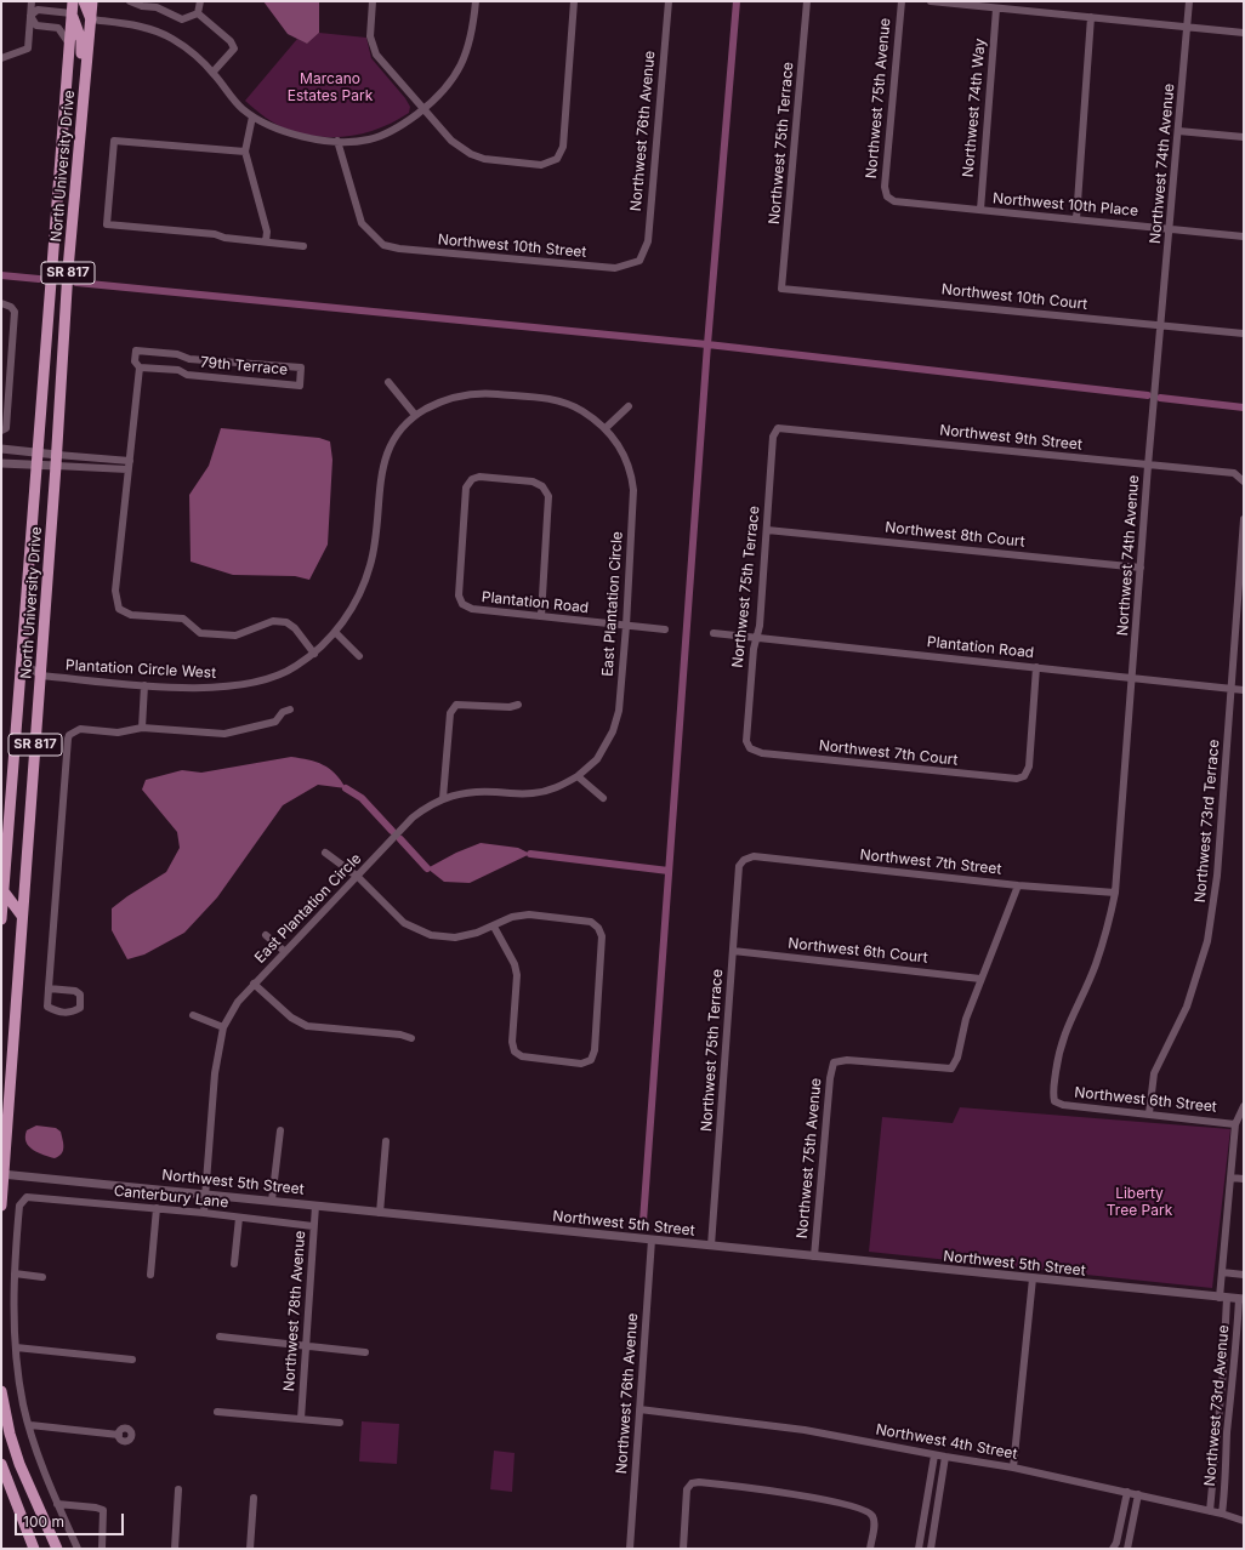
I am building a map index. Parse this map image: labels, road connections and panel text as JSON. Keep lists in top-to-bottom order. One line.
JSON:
{"streets":{"main road":["North University Drive","SR 817"],"street":["Northwest 75th Avenue","Northwest 74th Way","Northwest 76th Avenue","Northwest 75th Terrace","Northwest 74th Avenue","Northwest 10th Place","Northwest 10th Street","Northwest 10th Court","79th Terrace","Northwest 9th Street","Northwest 8th Court","Plantation Road","East Plantation Circle","Plantation Circle West","Northwest 7th Court","Northwest 73rd Terrace","Northwest 7th Street","Northwest 6th Court","Northwest 6th Street","Northwest 5th Street","Canterbury Lane","Northwest 78th Avenue","Northwest 73rd Avenue","Northwest 4th Street"]},"crossings":[["Northwest 75th Avenue","Northwest 10th Place"],["Northwest 75th Avenue","Northwest 6th Court"],["Northwest 75th Avenue","Northwest 5th Street"],["Northwest 74th Way","Northwest 10th Place"],["Northwest 76th Avenue","Northwest 10th Street"],["Northwest 76th Avenue","Northwest 5th Street"],["Northwest 76th Avenue","Northwest 4th Street"],["Northwest 75th Terrace","Northwest 10th Court"],["Northwest 75th Terrace","Northwest 9th Street"],["Northwest 75th Terrace","Northwest 8th Court"],["Northwest 75th Terrace","Plantation Road"],["Northwest 75th Terrace","Northwest 7th Court"],["Northwest 75th Terrace","Northwest 7th Street"],["Northwest 75th Terrace","Northwest 6th Court"],["Northwest 75th Terrace","Northwest 5th Street"],["Northwest 74th Avenue","Northwest 10th Place"],["Northwest 74th Avenue","Northwest 10th Court"],["Northwest 74th Avenue","Northwest 9th Street"],["Northwest 74th Avenue","Northwest 8th Court"],["Northwest 74th Avenue","Plantation Road"],["Northwest 74th Avenue","Northwest 7th Street"],["Northwest 74th Avenue","Northwest 6th Street"],["North University Drive","Plantation Circle West"],["North University Drive","Northwest 5th Street"],["Plantation Road","East Plantation Circle"],["Plantation Road","Northwest 7th Court"],["Plantation Road","Northwest 73rd Terrace"],["East Plantation Circle","Plantation Circle West"],["East Plantation Circle","Northwest 5th Street"],["East Plantation Circle","Canterbury Lane"],["Northwest 73rd Terrace","Northwest 6th Street"],["Northwest 6th Street","Northwest 73rd Avenue"],["Northwest 5th Street","Northwest 78th Avenue"],["Northwest 5th Street","Northwest 73rd Avenue"],["Canterbury Lane","Northwest 78th Avenue"],["Northwest 73rd Avenue","Northwest 4th Street"]],"parks":["Marcano Estates Park","Liberty Tree Park"],"scale_bar":"100 m"}
